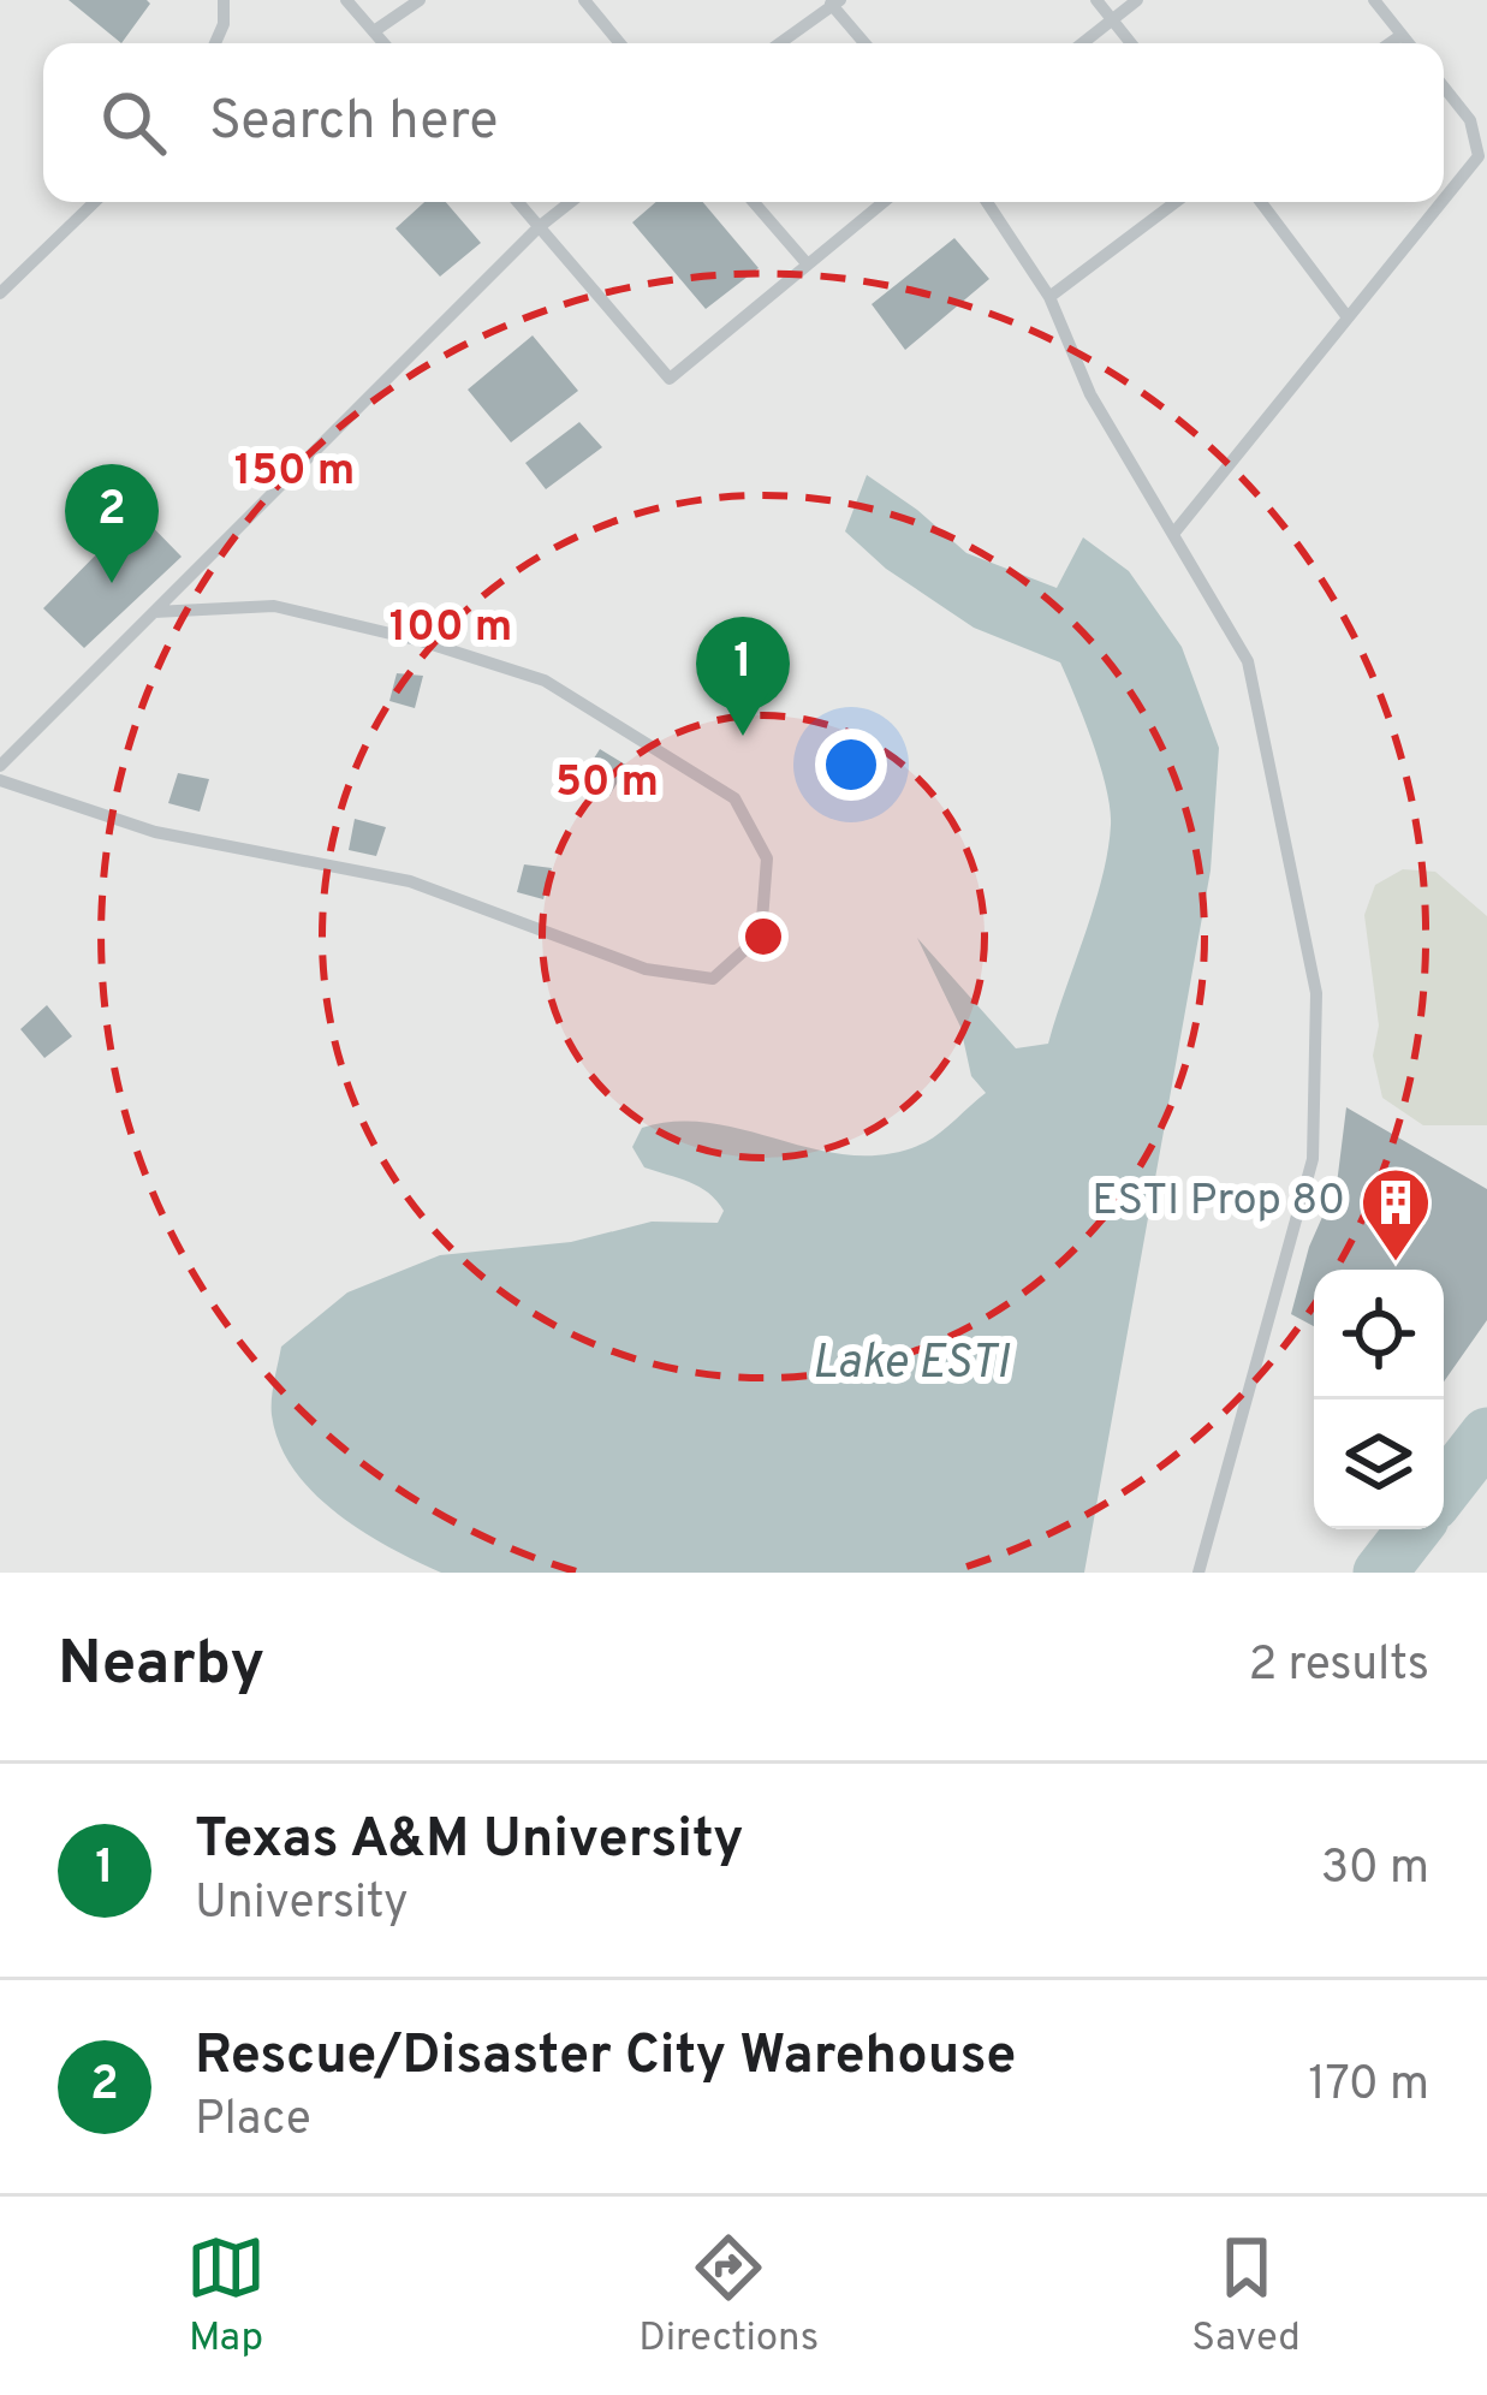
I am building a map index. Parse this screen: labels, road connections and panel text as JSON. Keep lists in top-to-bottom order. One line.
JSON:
{"water":["Lake ESTI"],"places":{"building":["ESTI Prop 80"]},"page":{"search":"Search here","pins":["2","1"],"heading":["Nearby","2 results"],"list":[{"mark":"1","name":"Texas A&M University","note":"University","value":"30 m"},{"mark":"2","name":"Rescue/Disaster City Warehouse","note":"Place","value":"170 m"}],"nav":["Map","Directions","Saved"]},"rings":["150 m","100 m","50 m"]}
